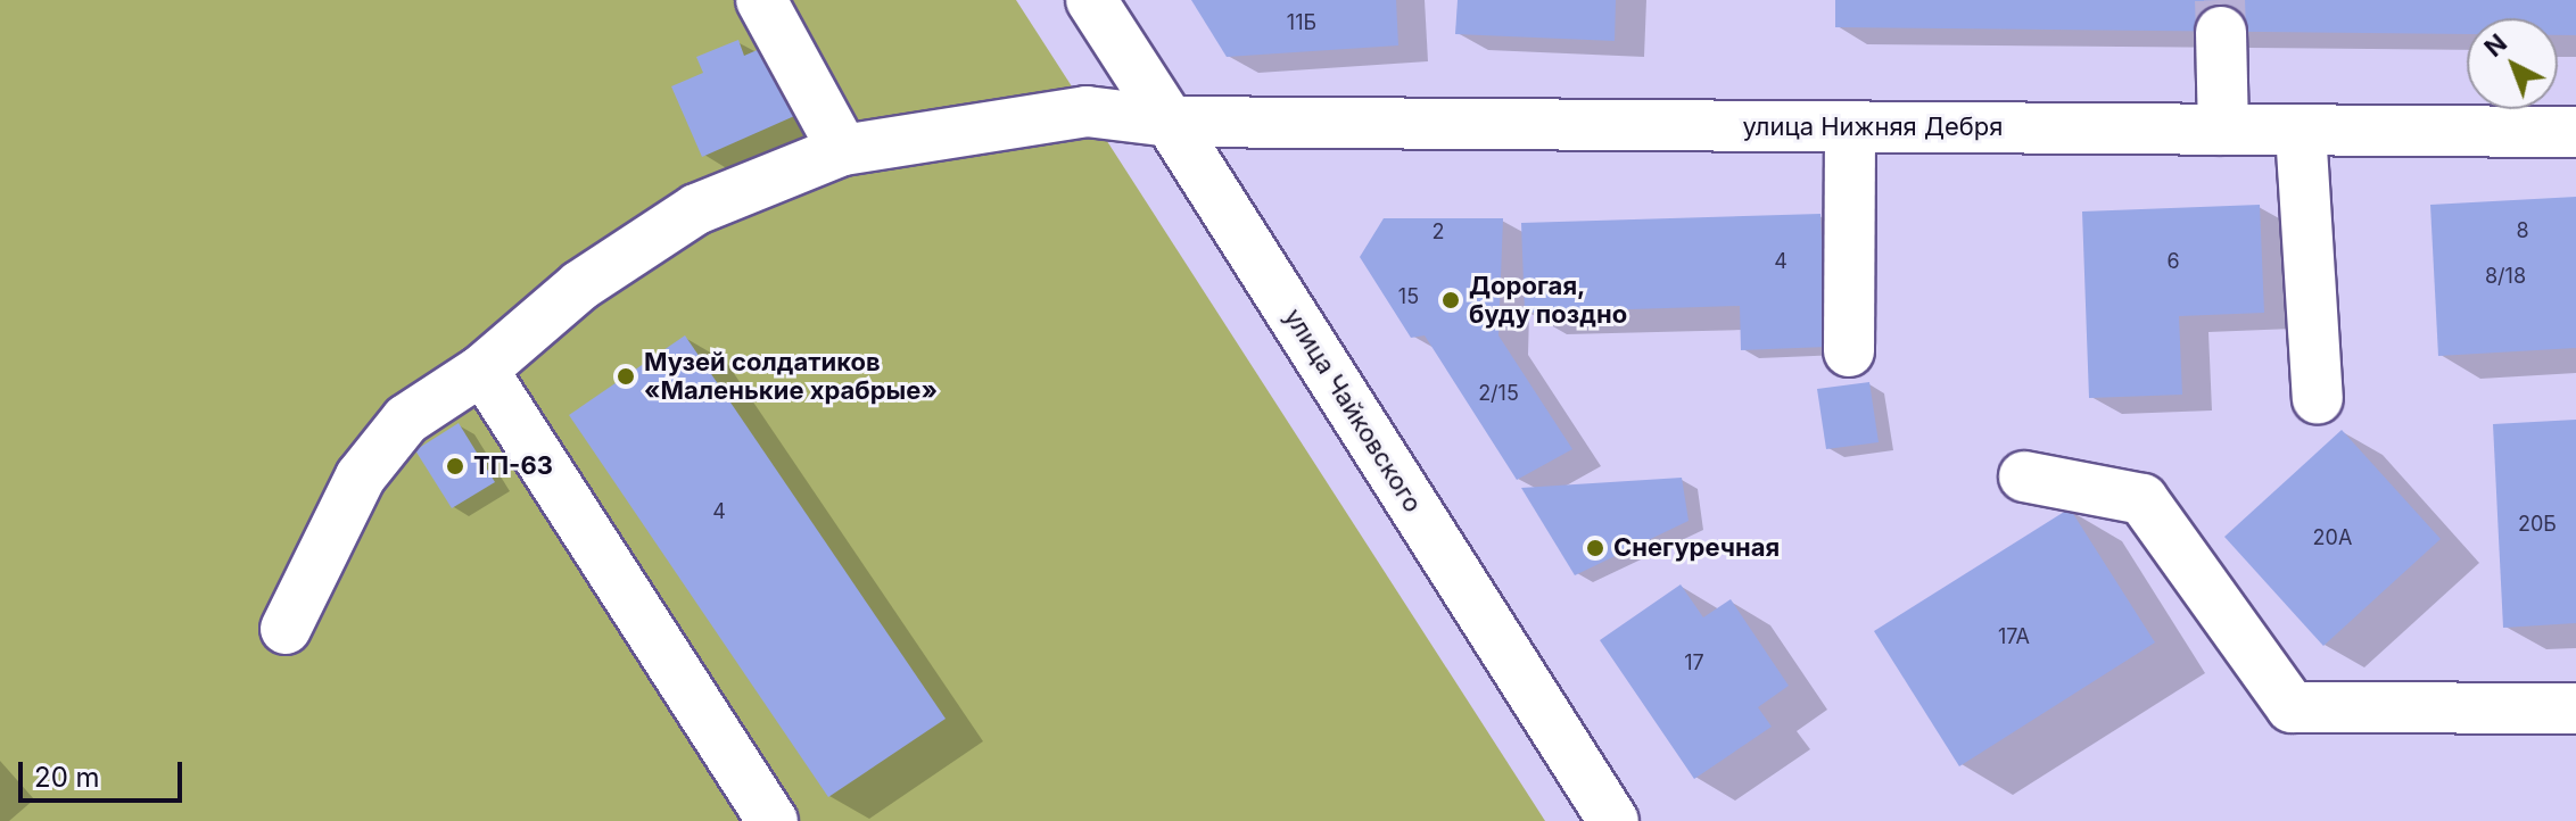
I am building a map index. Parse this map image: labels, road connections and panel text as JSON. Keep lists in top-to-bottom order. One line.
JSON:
{"streets":{"main road":["улица Нижняя Дебря","улица Чайковского"]},"crossings":[["улица Нижняя Дебря","улица Чайковского"]],"places":["Дорогая, буду поздно","Музей солдатиков «Маленькие храбрые»","ТП-63","Снегуречная"],"house_numbers":["11Б","8","2","4","6","8/18","15","2/15","4","20Б","20А","17А","17"],"scale_bar":"20 m","north":"top left"}
